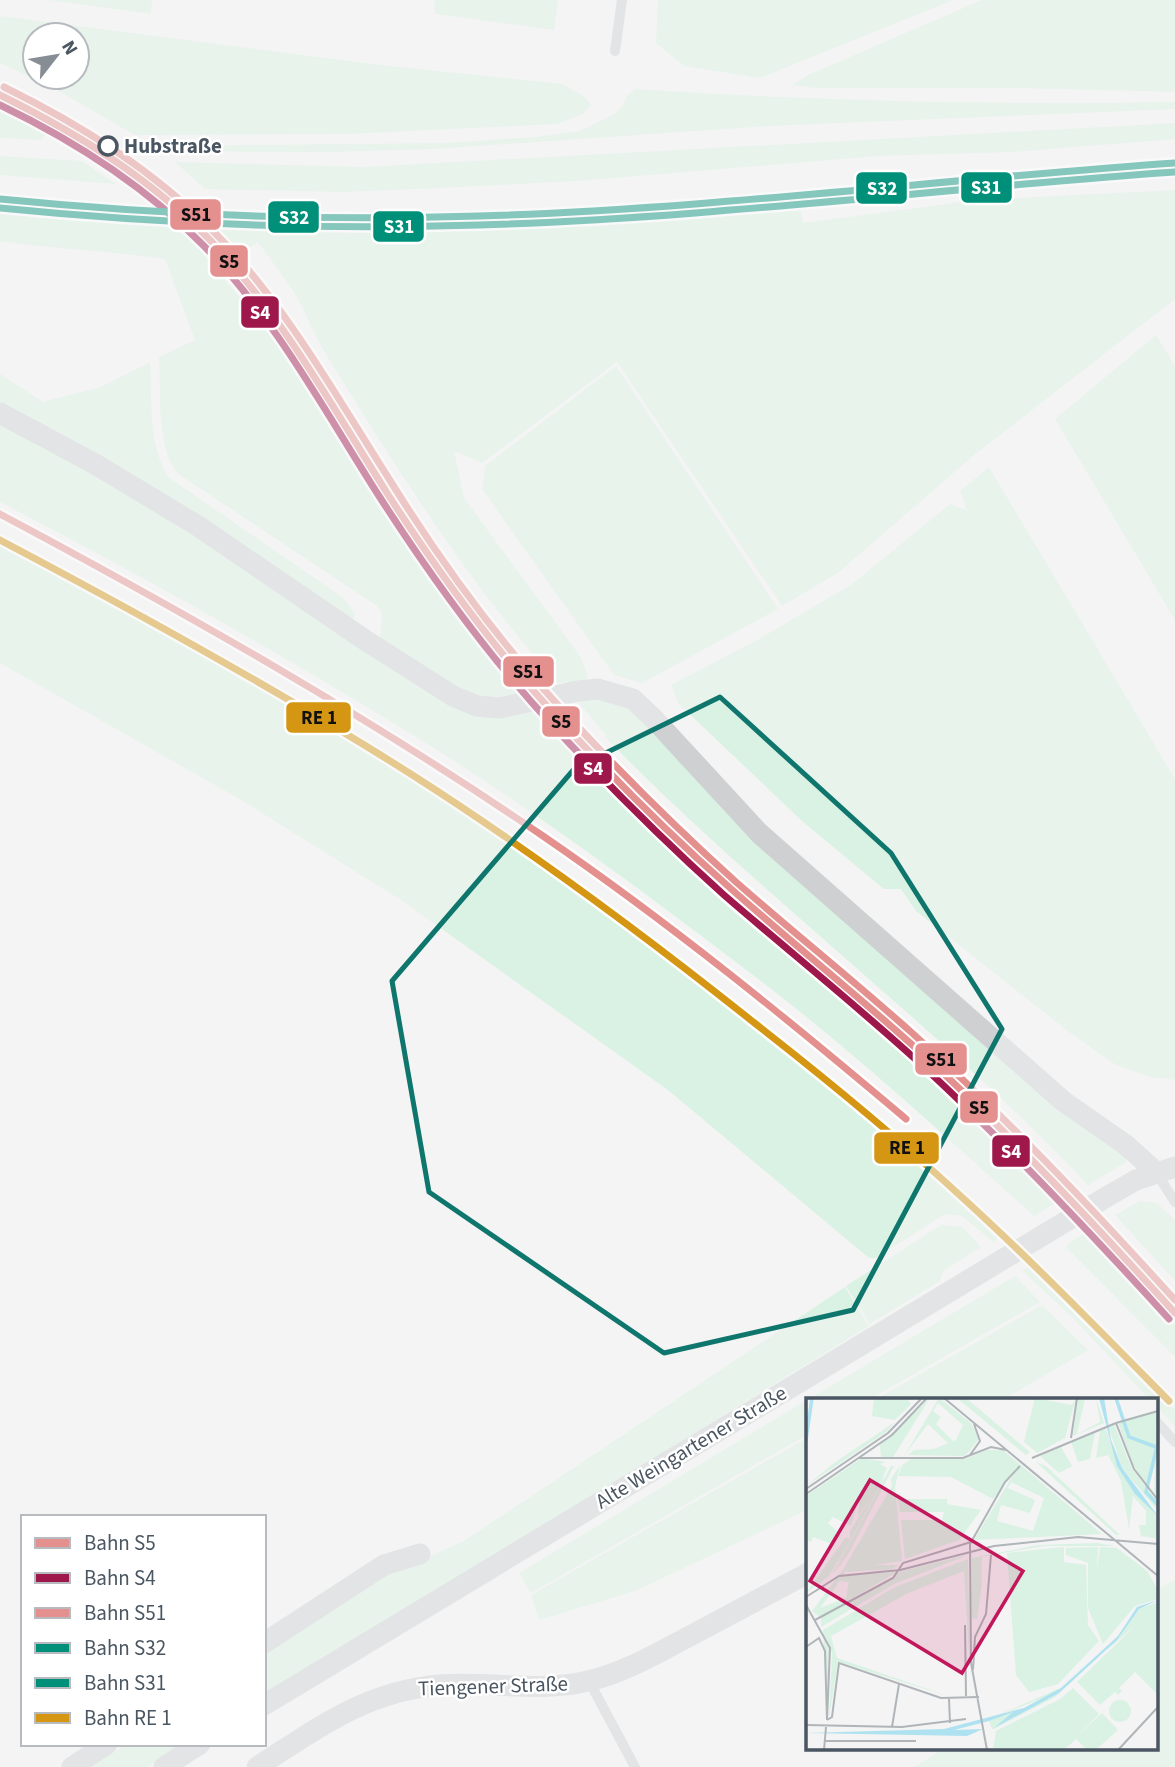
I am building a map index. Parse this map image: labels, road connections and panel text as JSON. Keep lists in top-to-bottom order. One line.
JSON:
{"streets":{"street":["Alte Weingartener Straße","Tiengener Straße"]},"places":["Hubstraße"],"lines":["rail line S51","rail line S5","rail line S4","rail line S32","rail line S31"],"legend":["Bahn S5","Bahn S4","Bahn S51","Bahn S32","Bahn S31","Bahn RE 1"],"north":"top right"}
